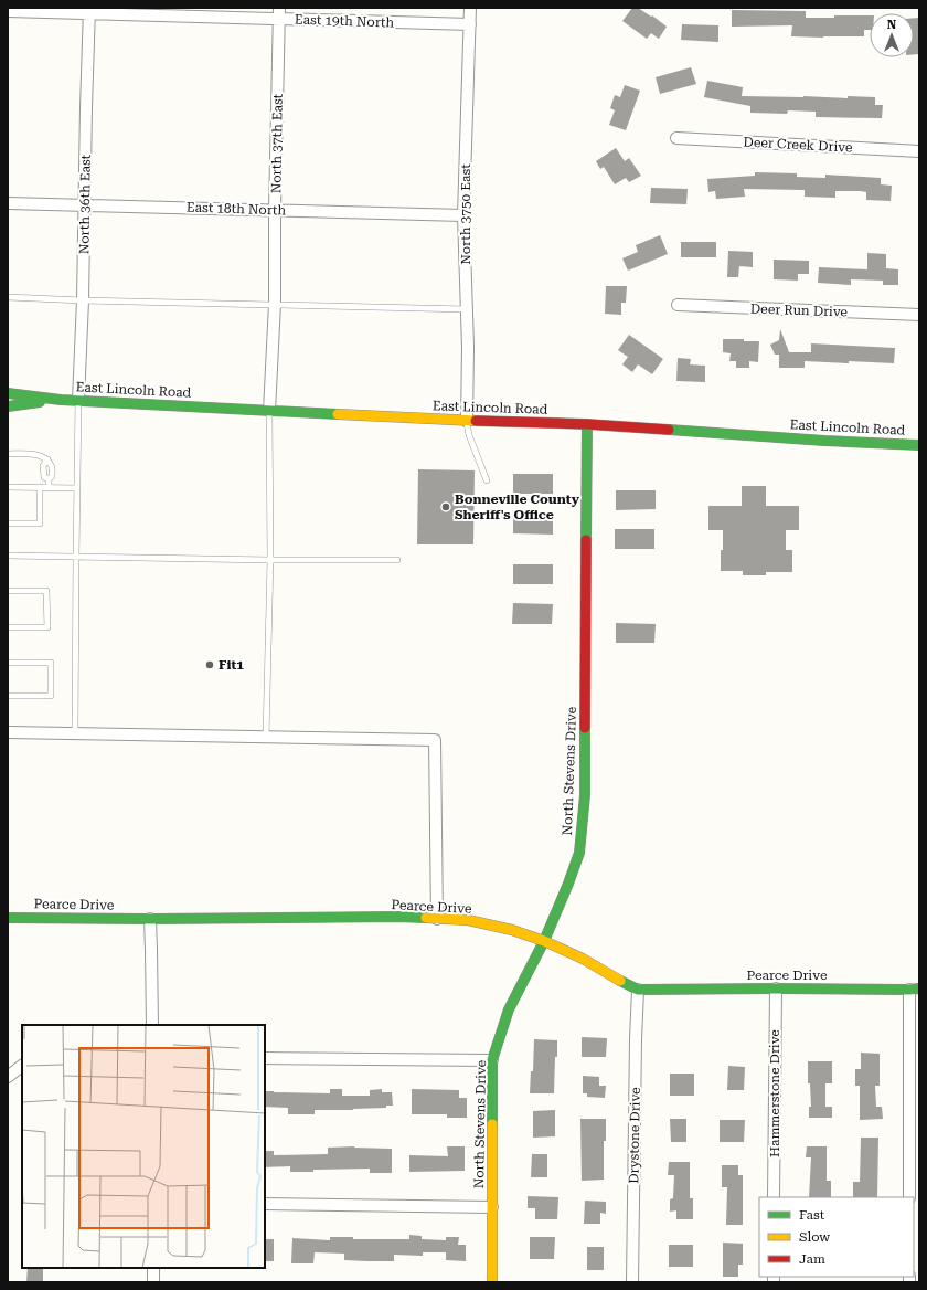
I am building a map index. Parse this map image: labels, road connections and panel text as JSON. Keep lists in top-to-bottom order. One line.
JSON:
{"streets":{"street":["East 19th North","North 37th East","Deer Creek Drive","North 36th East","East 18th North","North 3750 East","Deer Run Drive","East Lincoln Road","North Stevens Drive","Pearce Drive","Hammerstone Drive","Drystone Drive"]},"crossings":[["East 19th North","North 37th East"],["East 19th North","North 36th East"],["East 19th North","North 3750 East"],["North 37th East","East 18th North"],["North 37th East","East Lincoln Road"],["North 36th East","East 18th North"],["North 36th East","East Lincoln Road"],["East 18th North","North 3750 East"],["North 3750 East","East Lincoln Road"],["East Lincoln Road","North Stevens Drive"],["North Stevens Drive","Pearce Drive"],["Pearce Drive","Hammerstone Drive"],["Pearce Drive","Drystone Drive"]],"places":["Bonneville County Sheriff's Office","Fit1"],"legend":["Fast","Slow","Jam"],"north":"top"}
